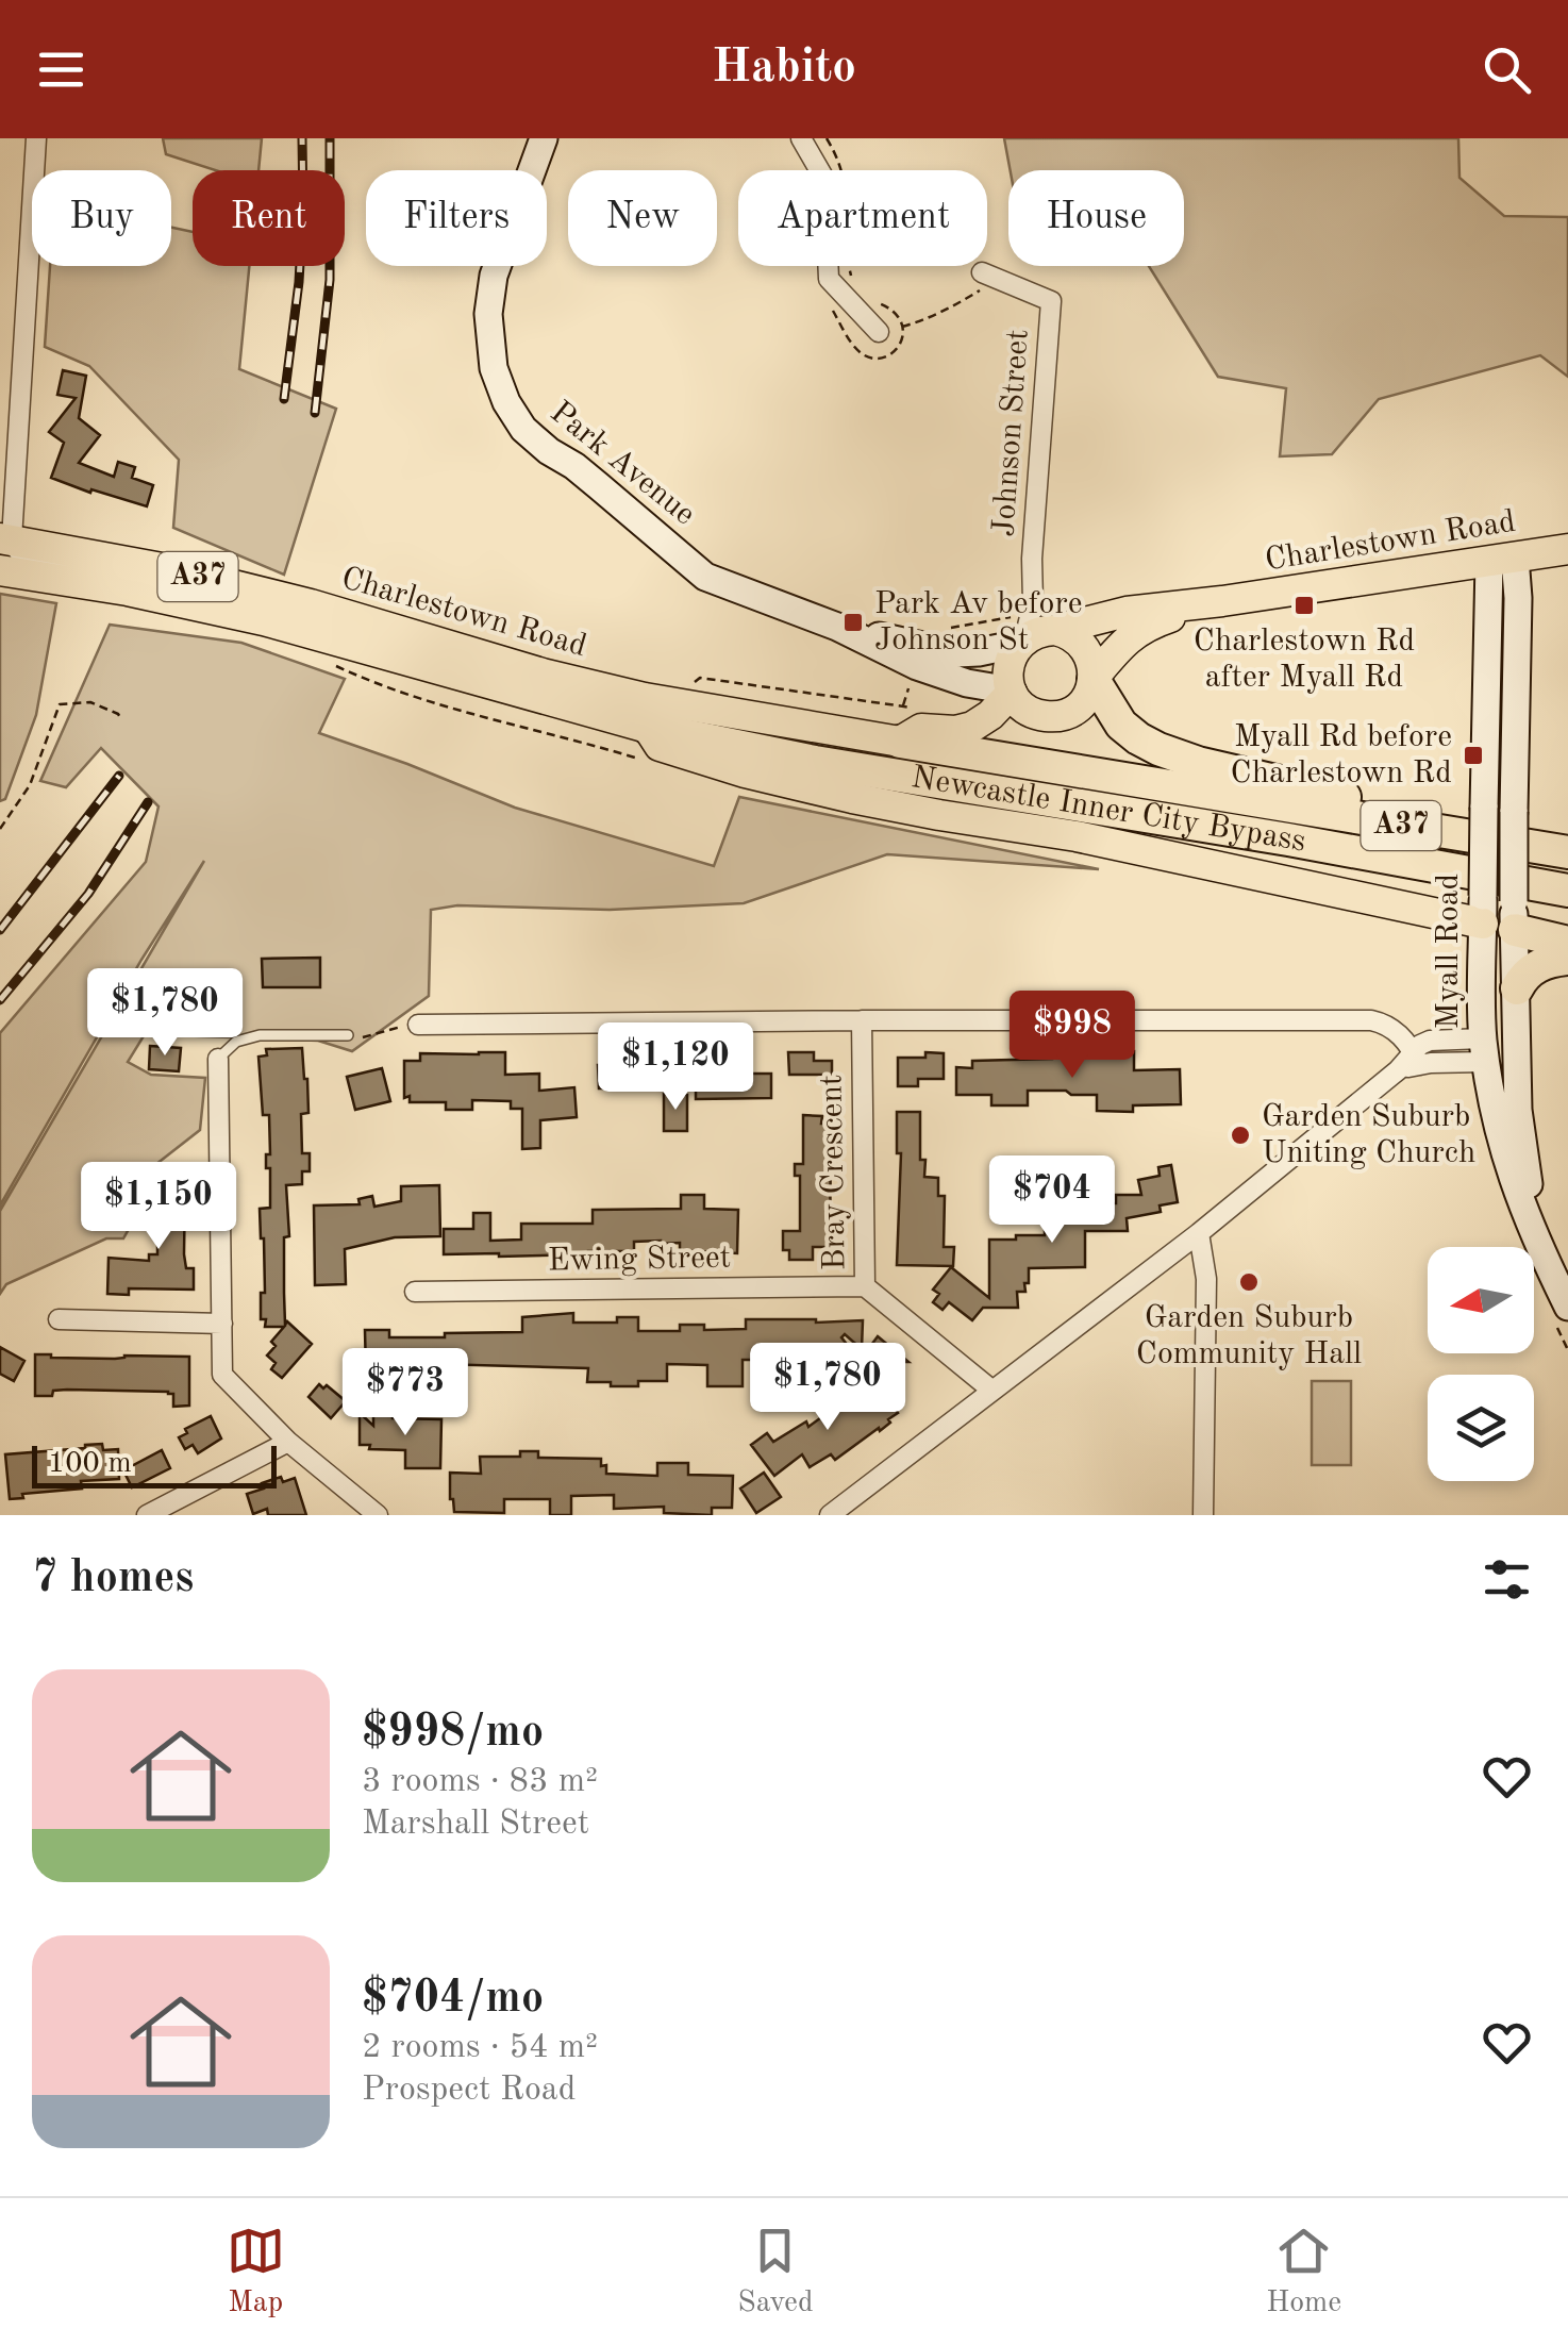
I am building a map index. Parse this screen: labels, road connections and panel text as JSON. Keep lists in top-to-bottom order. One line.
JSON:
{"streets":{"highway":["A37","Newcastle Inner City Bypass"],"main road":["Park Avenue","Charlestown Road","Myall Road"],"street":["Johnson Street","Bray Crescent","Ewing Street"]},"crossings":[["Johnson Street","Park Avenue"],["Johnson Street","Charlestown Road"],["Park Avenue","Charlestown Road"],["Charlestown Road","Newcastle Inner City Bypass"],["Charlestown Road","Myall Road"],["Bray Crescent","Ewing Street"]],"places":{"transit":["Charlestown Rd after Myall Rd","Park Av before Johnson St","Myall Rd before Charlestown Rd"],"other":["Garden Suburb Uniting Church","Garden Suburb Community Hall"]},"scale_bar":"100 m","north":"left","page":{"header":"Habito","chip":["Buy","Rent","Filters","New","Apartment","House"],"price":["$1,780","$998","$1,120","$704","$1,150","$1,780","$773"],"scale":"100 m","heading":"7 homes","list":[{"name":"$998/mo","note":"3 rooms · 83 m² · Marshall Street"},{"name":"$704/mo","note":"2 rooms · 54 m² · Prospect Road"}],"tabs":["Map","Saved","Home"]}}
